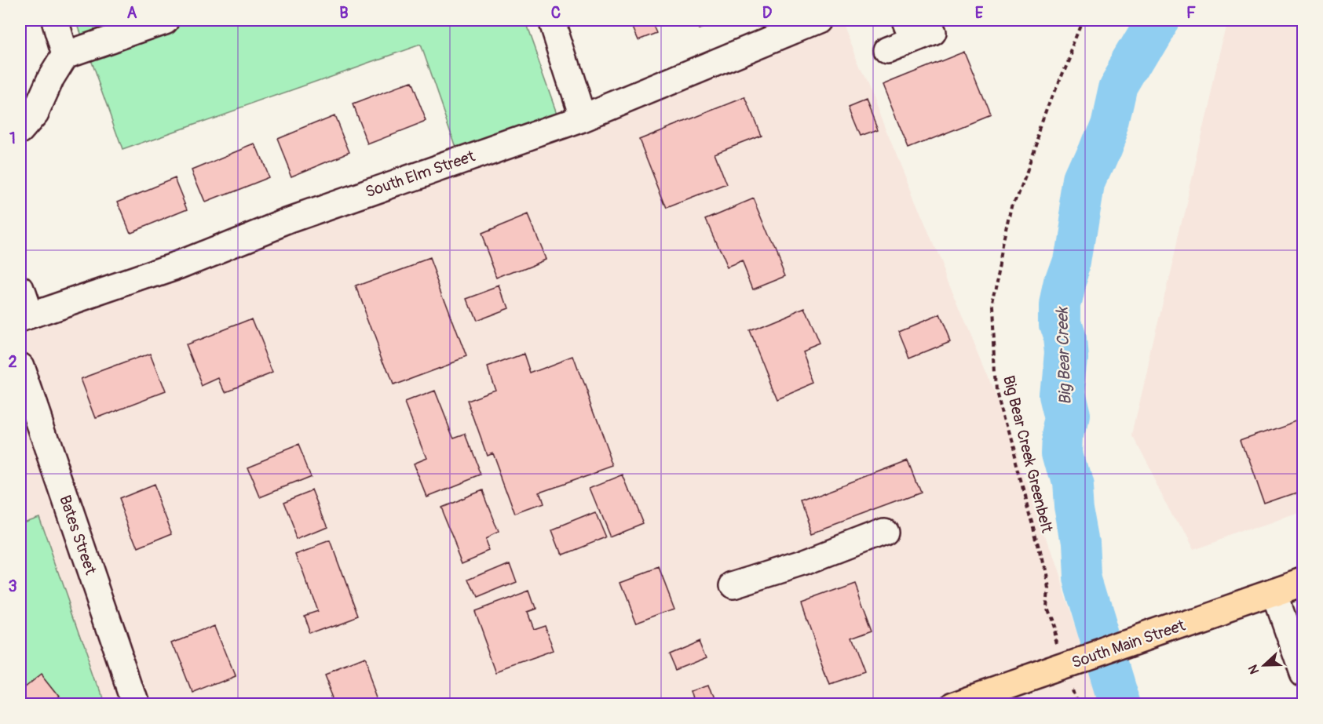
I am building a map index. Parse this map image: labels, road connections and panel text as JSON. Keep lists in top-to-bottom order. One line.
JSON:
{"streets":{"main road":["South Main Street"],"street":["South Elm Street","Bates Street"],"path":["Big Bear Creek Greenbelt"]},"water":["Big Bear Creek"],"north":"left","grid":{"columns":["A","B","C","D","E","F"],"rows":["1","2","3"]}}
